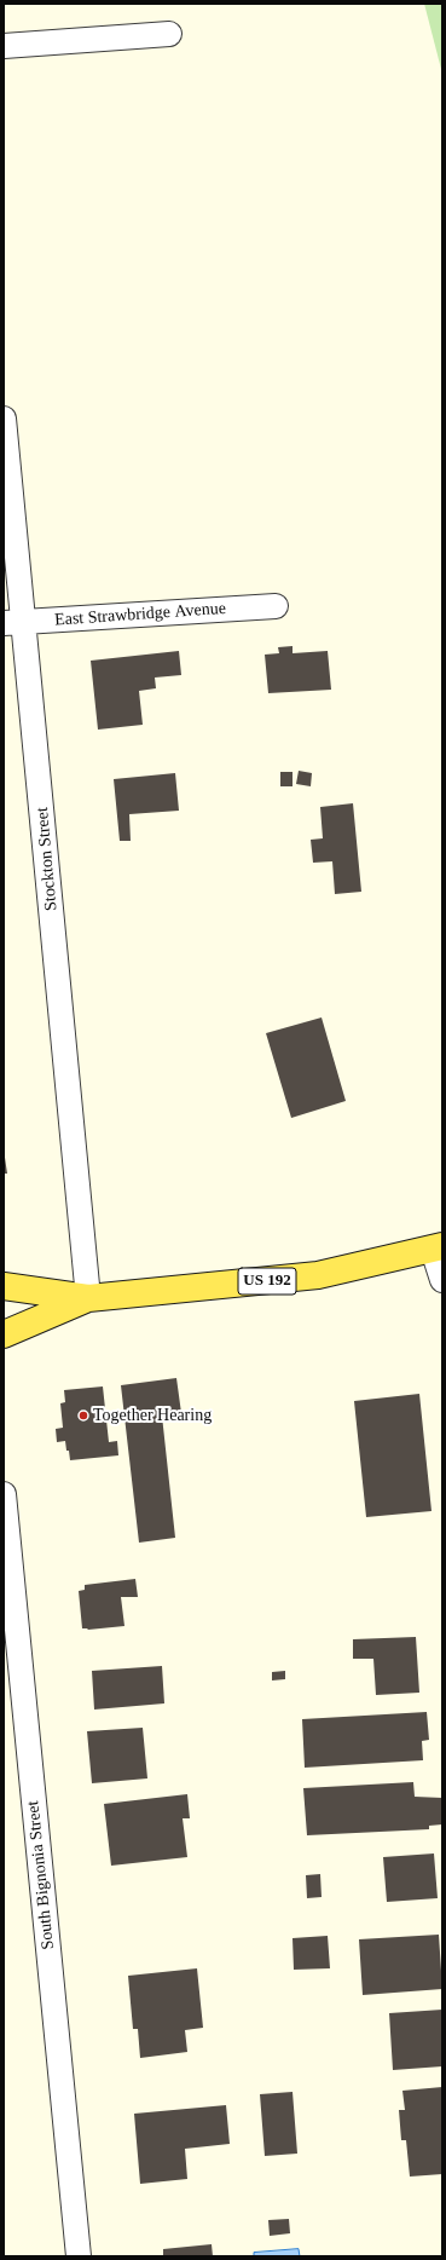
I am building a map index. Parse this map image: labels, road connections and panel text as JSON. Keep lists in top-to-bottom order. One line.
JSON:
{"streets":{"main road":["US 192"],"street":["East Strawbridge Avenue","Stockton Street","South Bignonia Street"]},"crossings":[["East Strawbridge Avenue","Stockton Street"],["Stockton Street","US 192"]],"places":["Together Hearing"]}
